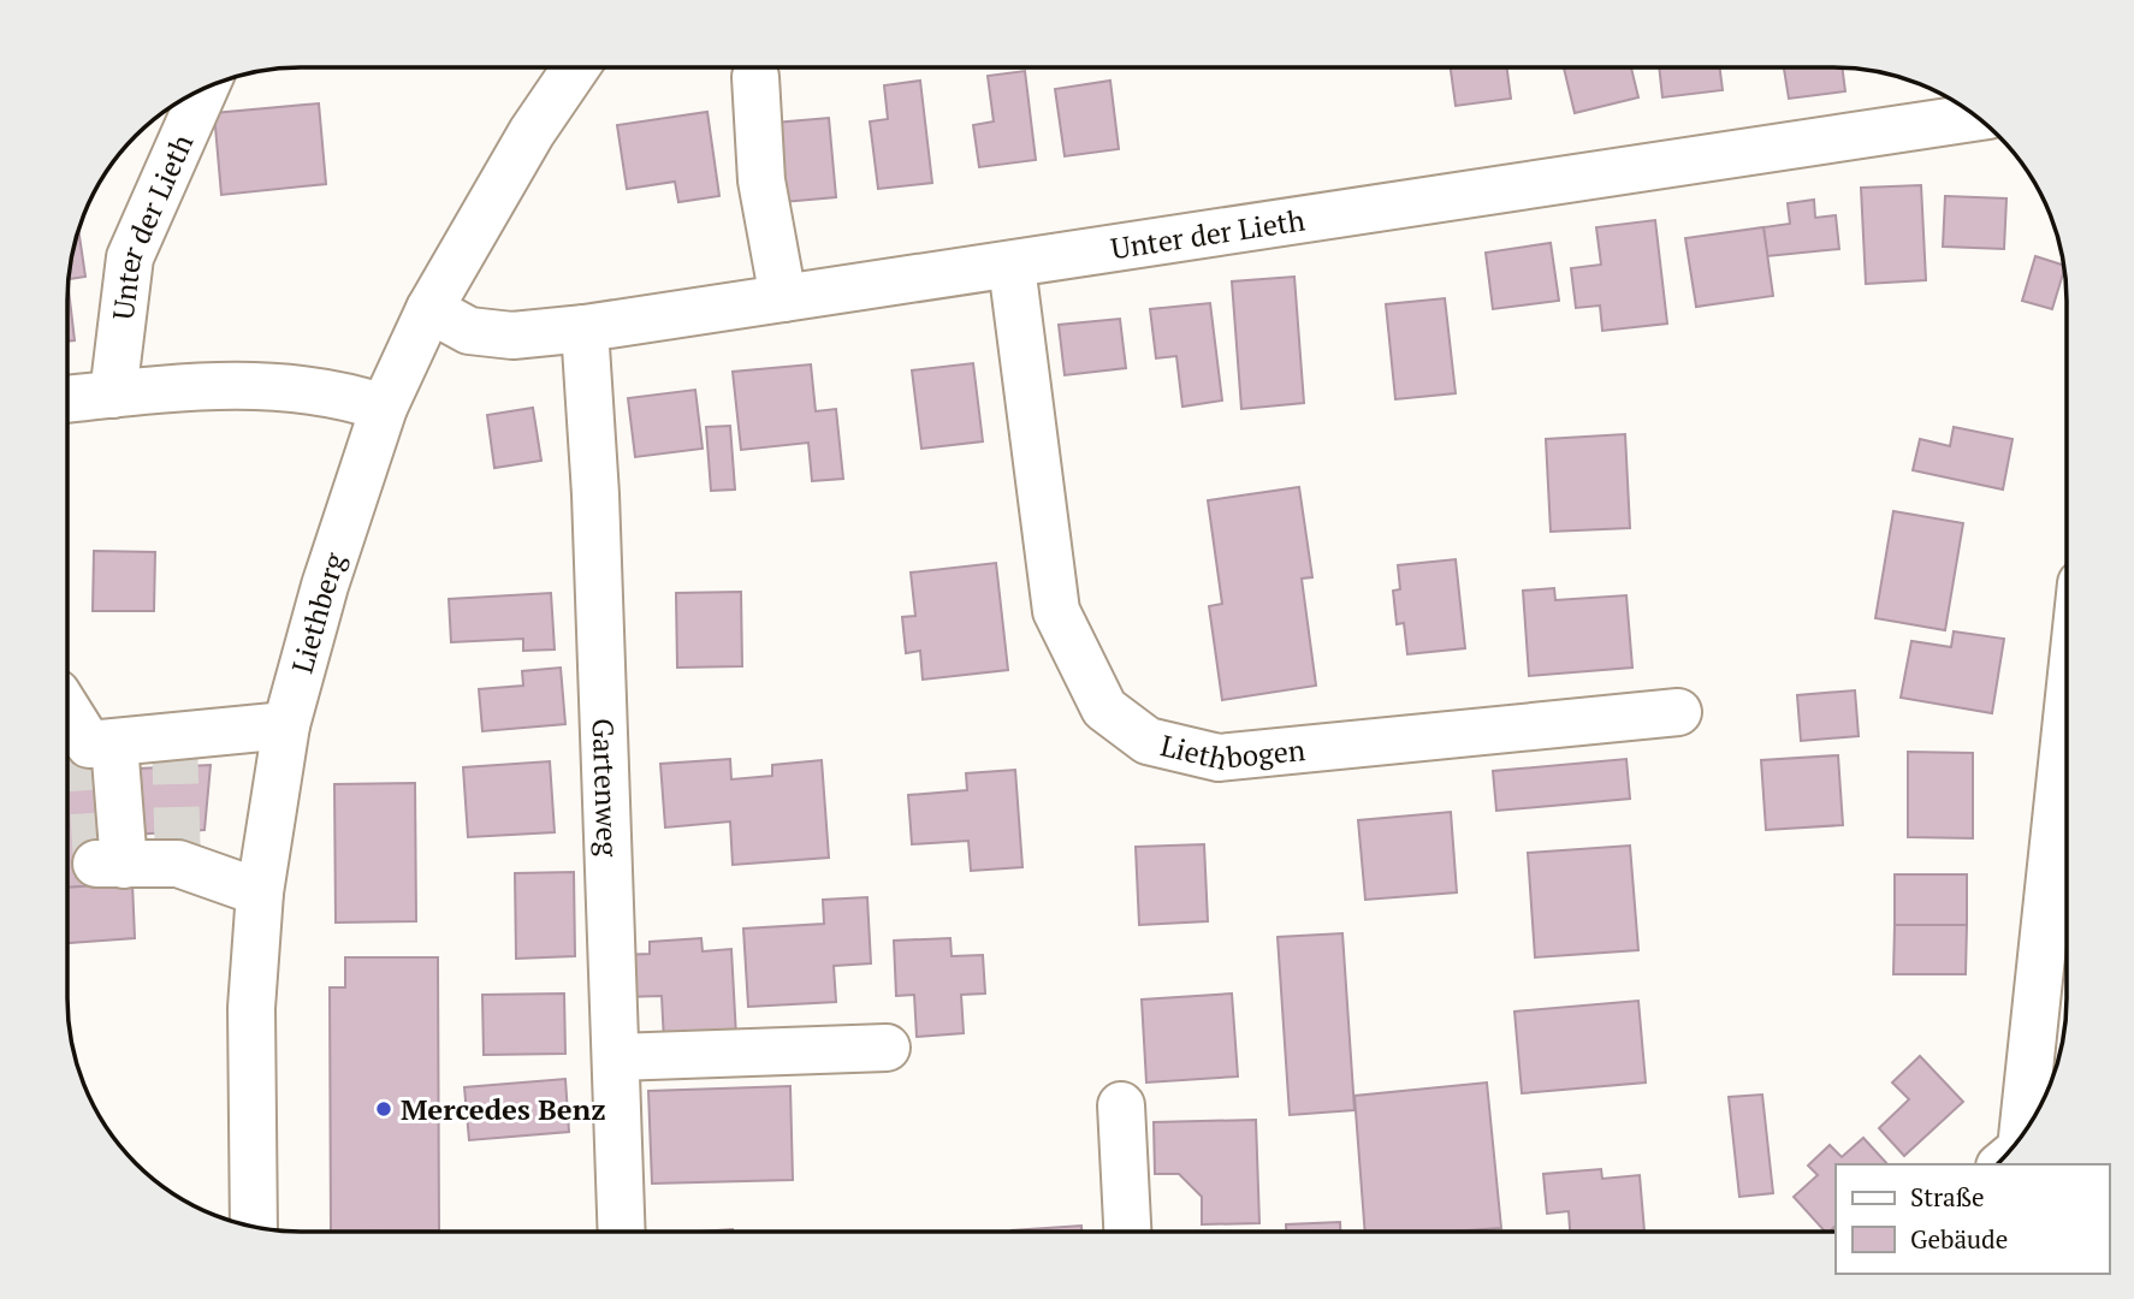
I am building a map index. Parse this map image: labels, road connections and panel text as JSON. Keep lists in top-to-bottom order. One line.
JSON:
{"streets":{"street":["Unter der Lieth","Liethberg","Liethbogen","Gartenweg"]},"crossings":[["Unter der Lieth","Liethberg"],["Unter der Lieth","Liethbogen"],["Unter der Lieth","Gartenweg"]],"places":["Mercedes Benz"],"legend":["Straße","Gebäude"]}
